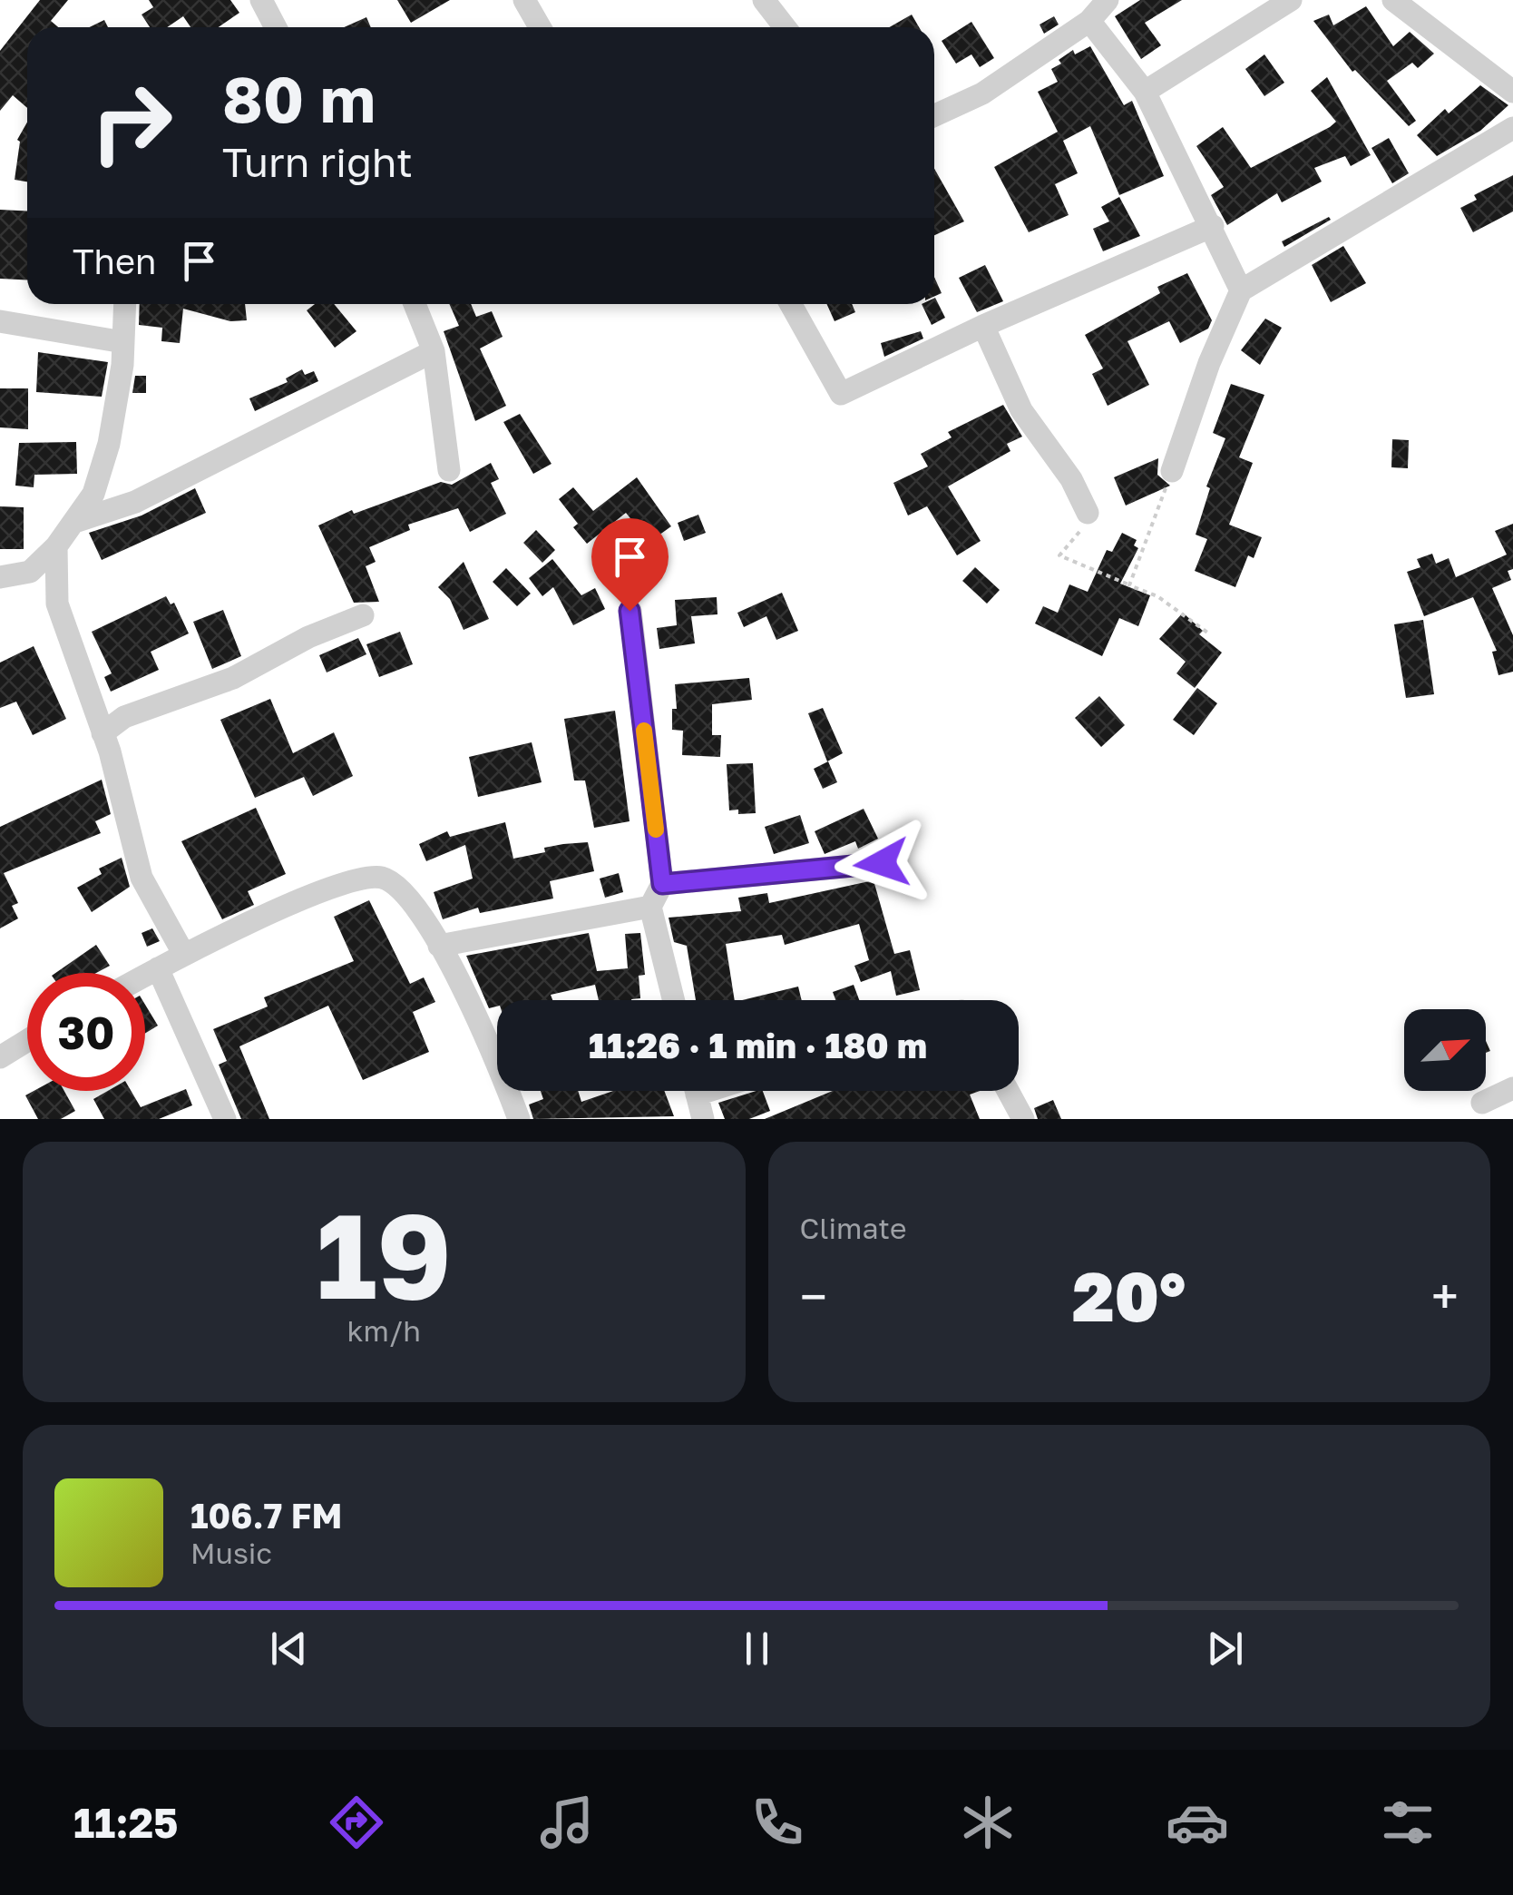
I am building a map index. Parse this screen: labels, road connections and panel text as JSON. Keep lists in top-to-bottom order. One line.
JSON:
{"north":"top right","page":{"turn":["80 m","Turn right"],"then":"Then","limit":"30","trip":"11:26 · 1 min · 180 m","tile":[["19","km/h"],"Climate"],"heat":["−","20°","+"],"song":["106.7 FM","Music"],"tabs":"11:25"}}
